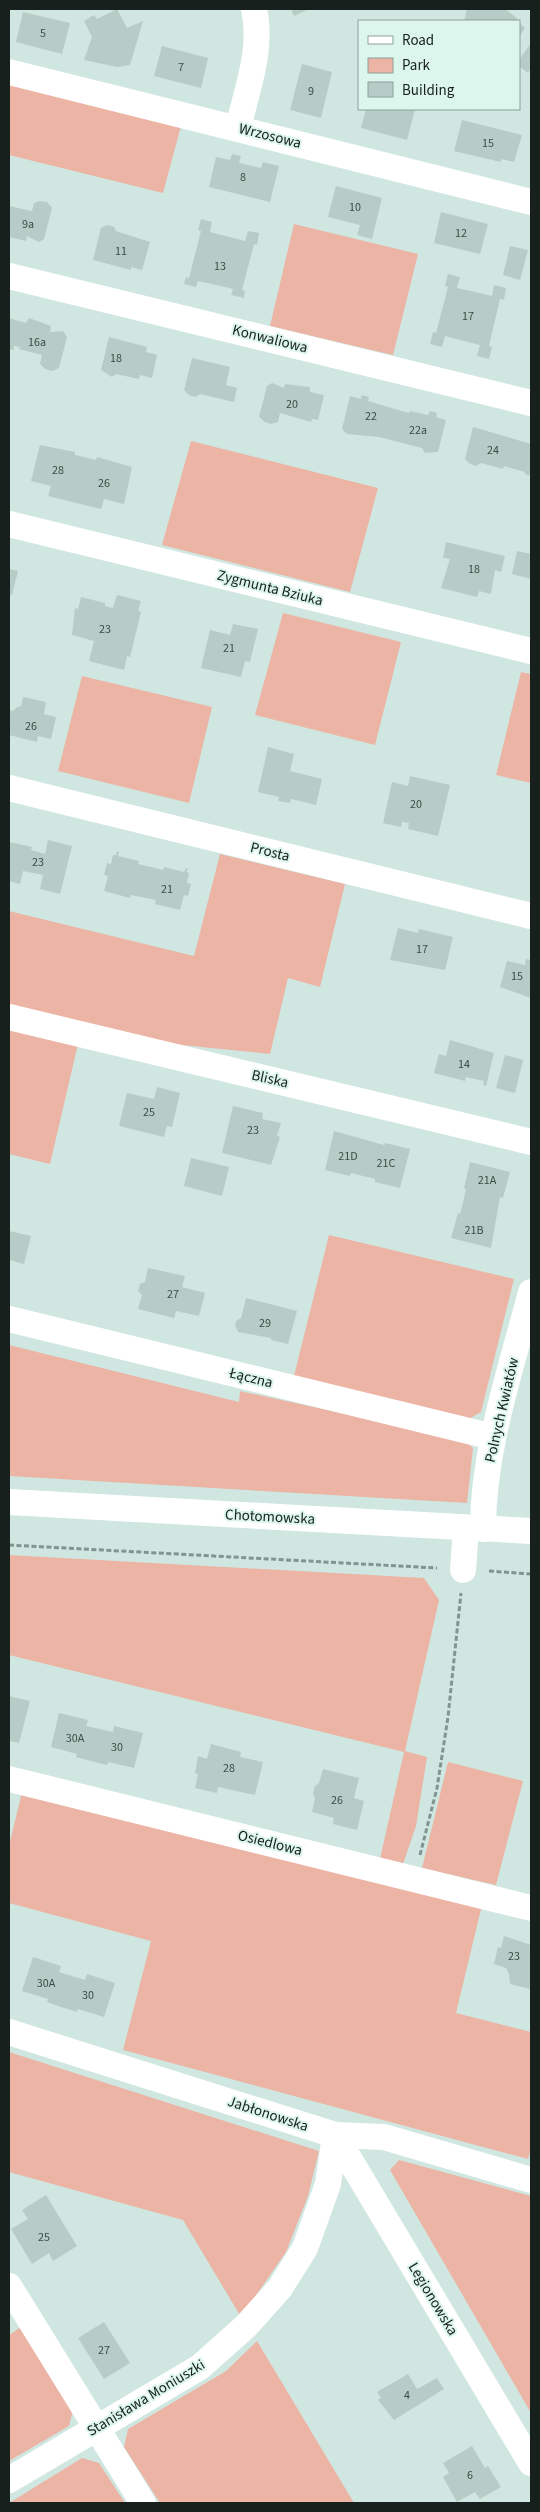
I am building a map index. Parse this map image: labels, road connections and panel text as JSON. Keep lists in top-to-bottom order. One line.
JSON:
{"streets":{"street":["Wrzosowa","Konwaliowa","Zygmunta Bziuka","Prosta","Bliska","Łączna","Polnych Kwiatów","Chotomowska","Osiedlowa","Jabłonowska","Legionowska","Stanisława Moniuszki"]},"crossings":[["Łączna","Polnych Kwiatów"],["Polnych Kwiatów","Chotomowska"],["Jabłonowska","Legionowska"],["Jabłonowska","Stanisława Moniuszki"],["Legionowska","Stanisława Moniuszki"]],"house_numbers":["5","7","9","15","8","10","9a","12","11","13","17","16a","18","20","22","22a","24","28","26","18","23","21","26","20","23","21","17","15","14","25","23","21D","21C","21A","21B","27","29","30A","30","28","26","23","30A","30","25","27","4","6"],"legend":["Road","Park","Building"]}
